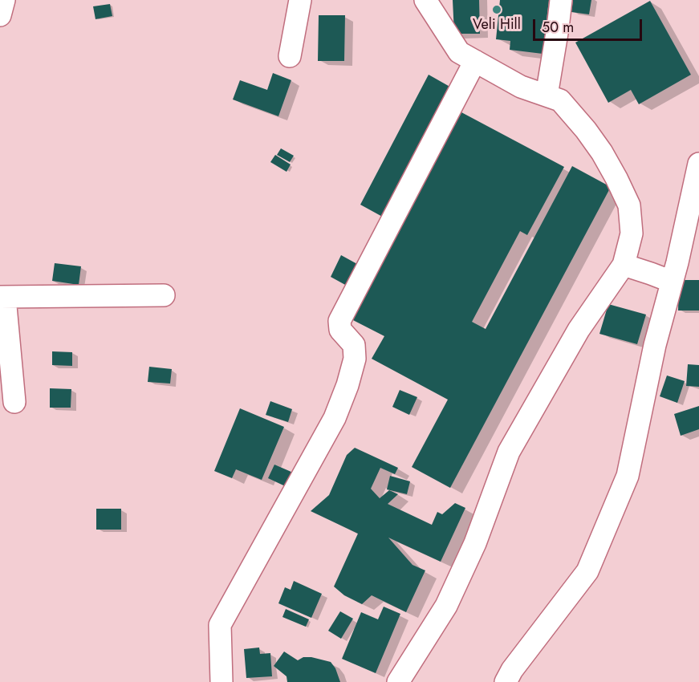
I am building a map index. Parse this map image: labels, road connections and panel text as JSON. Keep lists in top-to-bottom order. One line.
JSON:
{"places":["Veli Hill"],"scale_bar":"50 m"}
